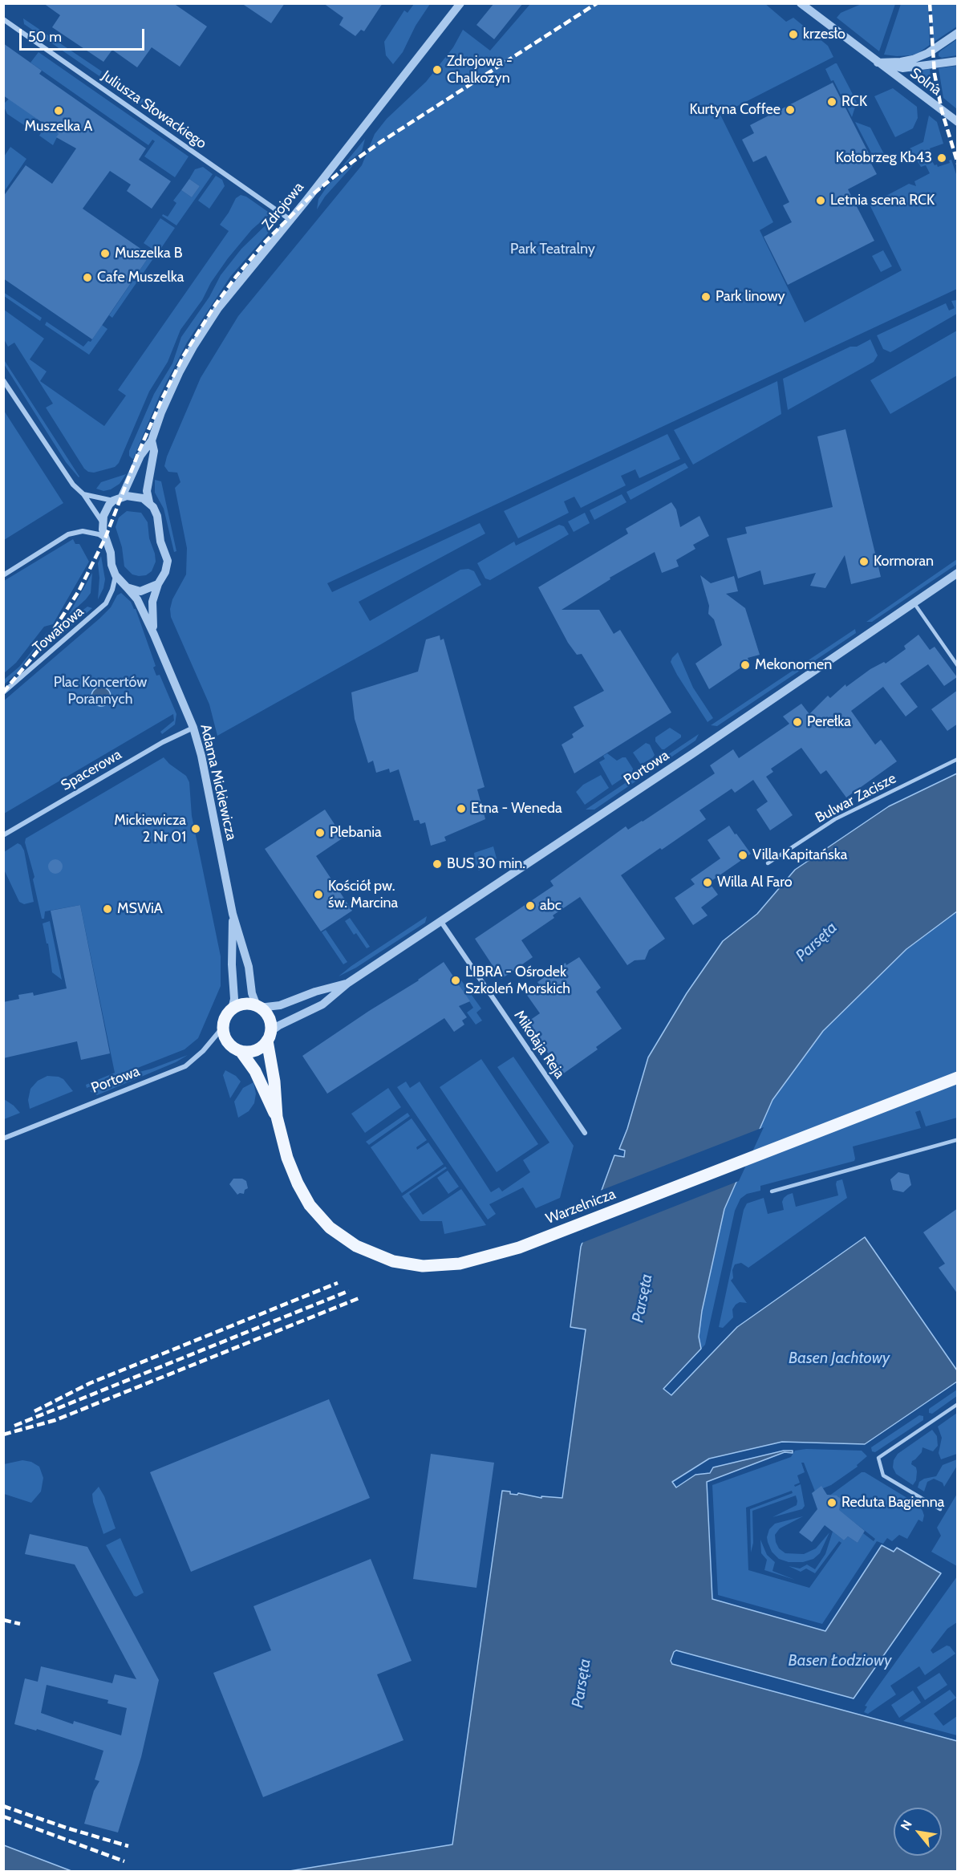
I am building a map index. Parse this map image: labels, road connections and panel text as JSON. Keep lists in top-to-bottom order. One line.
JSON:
{"streets":{"main road":["Warzelnicza"],"street":["Solna","Juliusza Słowackiego","Zdrojowa","Towarowa","Portowa","Spacerowa","Adama Mickiewicza","Mikołaja Reja"],"lane":["Bulwar Zacisze"]},"crossings":[["Juliusza Słowackiego","Zdrojowa"],["Zdrojowa","Towarowa"],["Zdrojowa","Adama Mickiewicza"],["Towarowa","Adama Mickiewicza"],["Portowa","Adama Mickiewicza"],["Portowa","Mikołaja Reja"],["Portowa","Warzelnicza"],["Spacerowa","Adama Mickiewicza"],["Adama Mickiewicza","Warzelnicza"]],"water":["Parsęta","Basen Jachtowy","Basen Łodziowy"],"parks":["Park Teatralny","Plac Koncertów Porannych"],"places":["krzesło","Zdrojowa - Chalkozyn","RCK","Kurtyna Coffee","Muszelka A","Kołobrzeg Kb43","Letnia scena RCK","Muszelka B","Cafe Muszelka","Park linowy","Kormoran","Mekonomen","Perełka","Etna - Weneda","Mickiewicza 2 Nr 01","Plebania","Villa Kapitańska","BUS 30 min.","Willa Al Faro","Kościół pw. św. Marcina","abc","MSWiA","LIBRA - Ośrodek Szkoleń Morskich","Reduta Bagienna"],"scale_bar":"50 m","north":"top left"}
